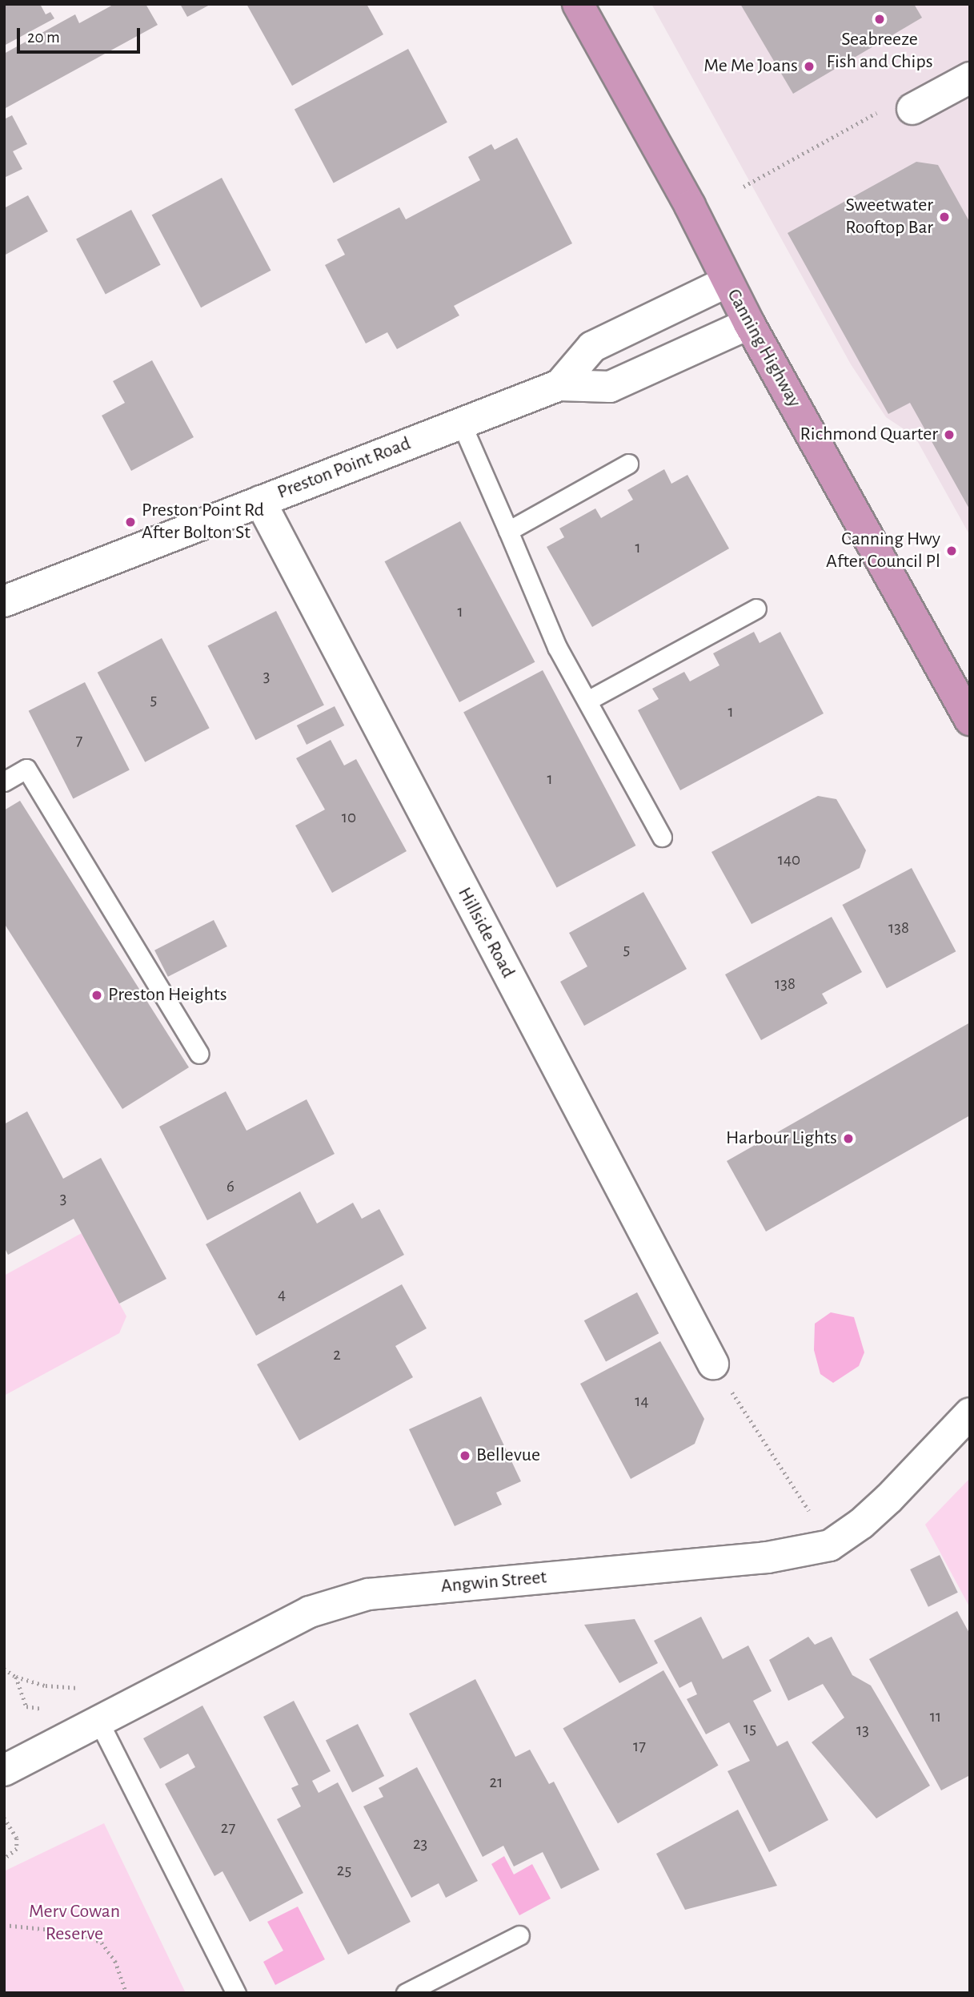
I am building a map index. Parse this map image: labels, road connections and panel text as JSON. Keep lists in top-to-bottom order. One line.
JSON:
{"streets":{"highway":["Canning Highway"],"street":["Preston Point Road","Hillside Road","Angwin Street"]},"crossings":[["Canning Highway","Preston Point Road"],["Preston Point Road","Hillside Road"]],"parks":["Merv Cowan Reserve"],"places":["Seabreeze Fish and Chips","Me Me Joans","Sweetwater Rooftop Bar","Richmond Quarter","Preston Point Rd After Bolton St","Canning Hwy After Council Pl","Preston Heights","Harbour Lights","Bellevue"],"house_numbers":["1","1","3","5","1","7","1","10","140","138","5","138","6","3","4","2","14","11","15","13","17","21","27","23","25"],"scale_bar":"20 m"}
